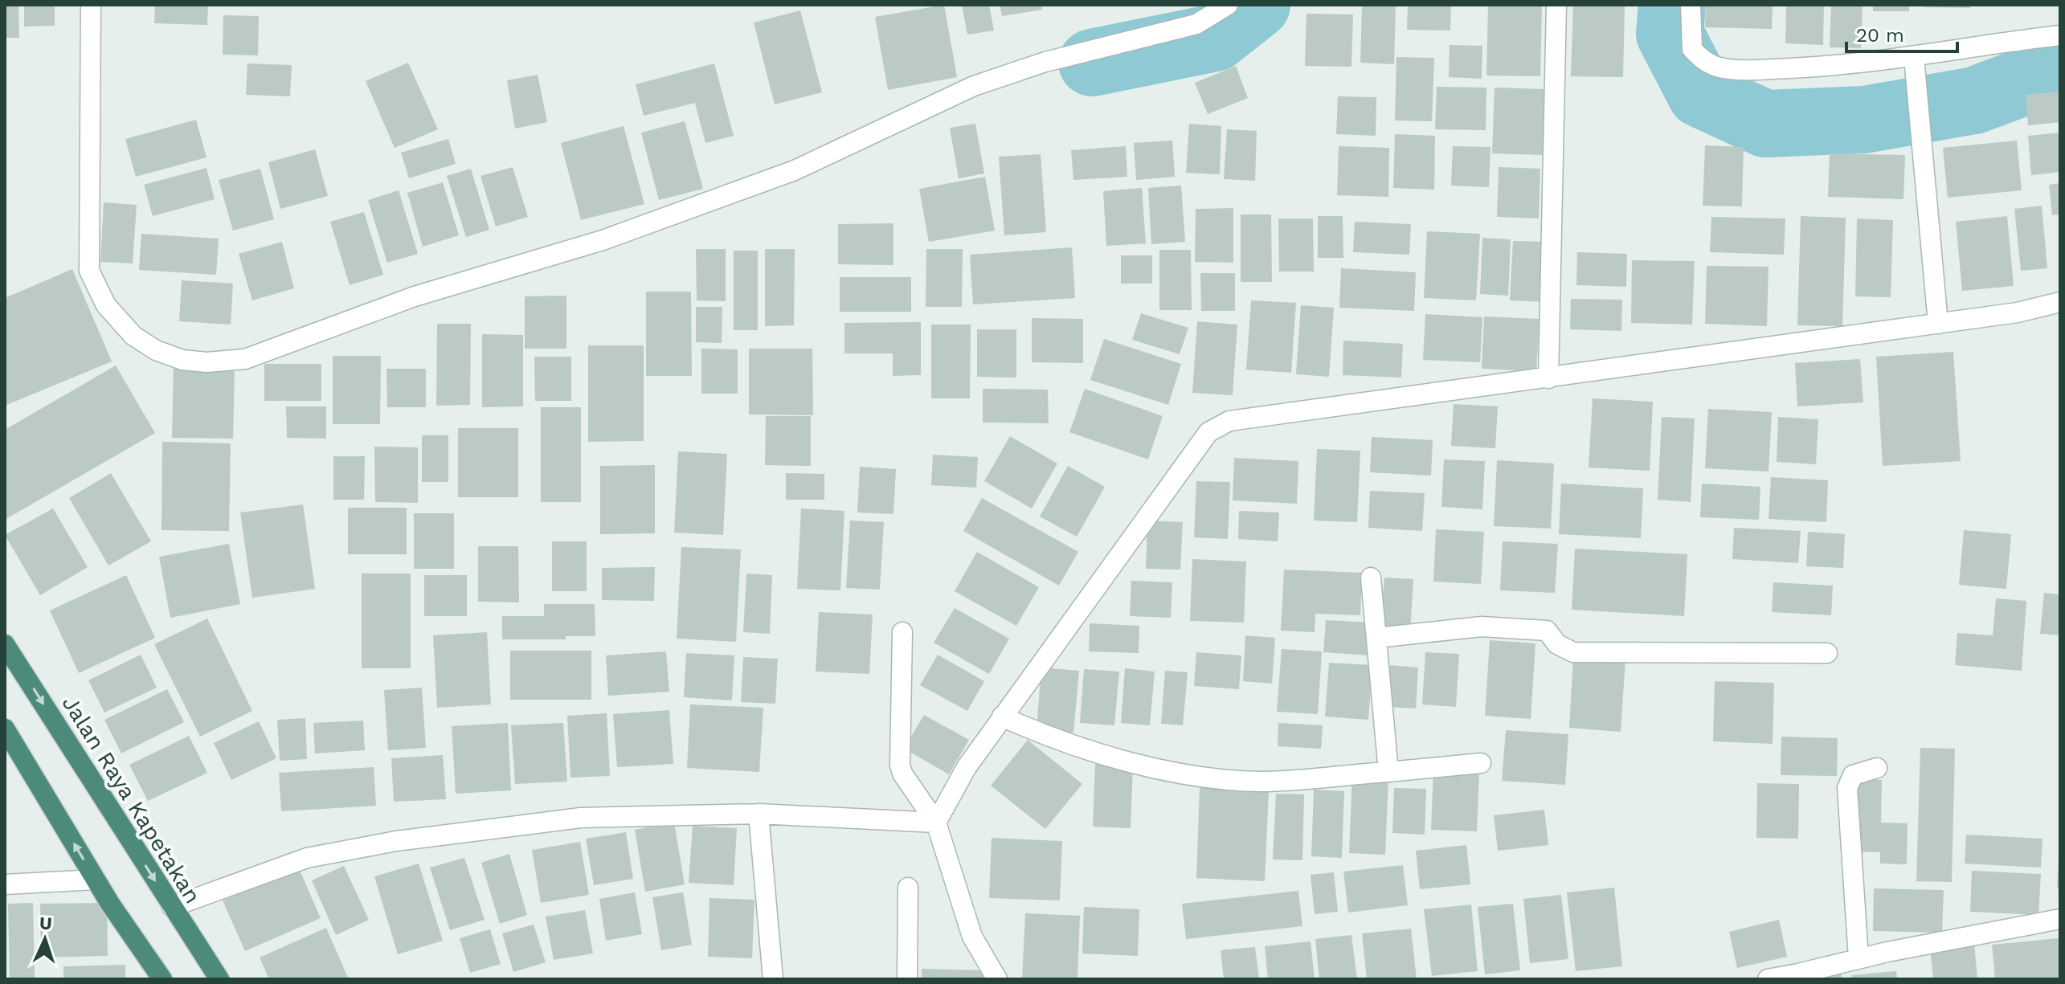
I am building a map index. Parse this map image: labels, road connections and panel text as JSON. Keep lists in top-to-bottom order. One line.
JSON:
{"streets":{"highway":["Jalan Raya Kapetakan"]},"scale_bar":"20 m","north":"top"}
